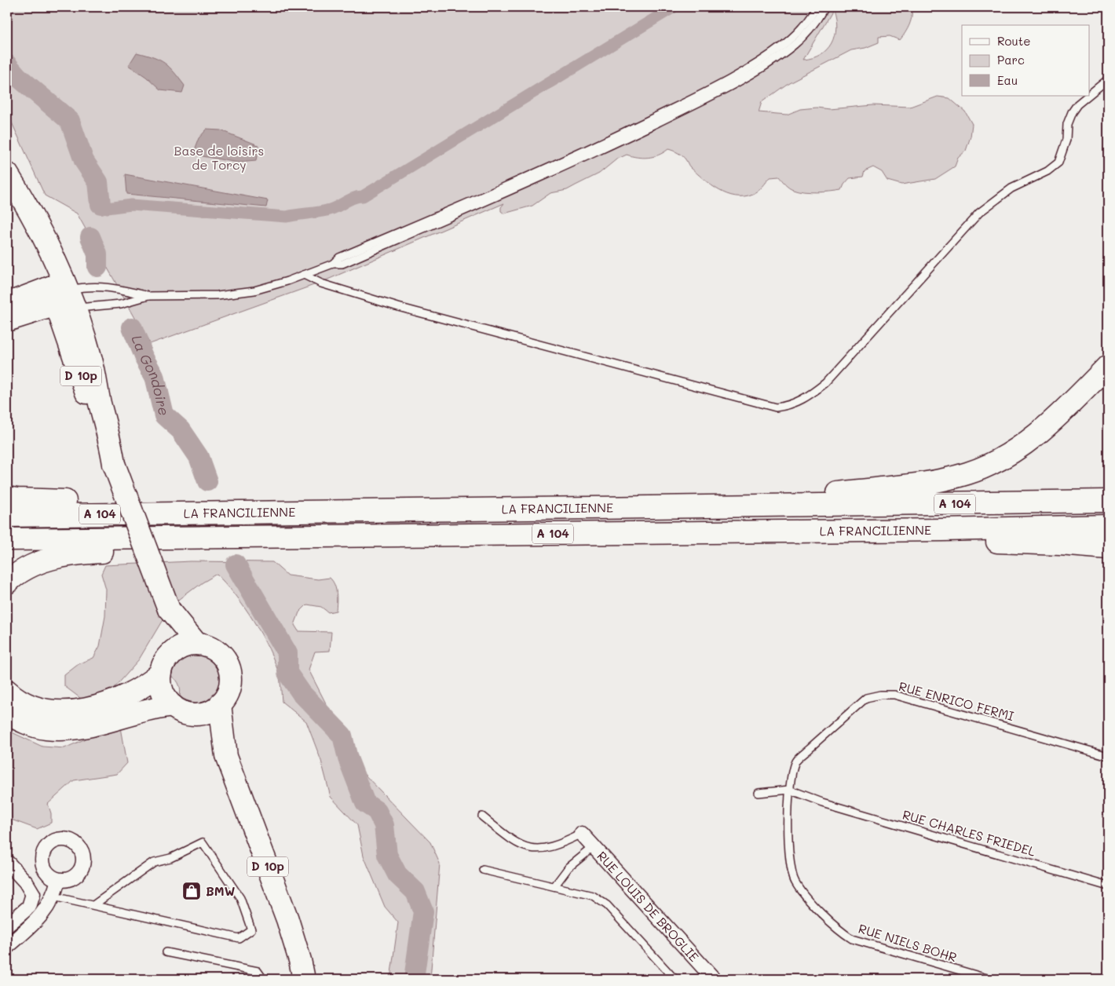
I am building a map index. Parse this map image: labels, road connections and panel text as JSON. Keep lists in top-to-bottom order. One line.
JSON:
{"streets":{"main road":["D 10p","A 104","LA FRANCILIENNE"],"street":["RUE LOUIS DE BROGLIE"],"lane":["RUE ENRICO FERMI","RUE CHARLES FRIEDEL","RUE NIELS BOHR"]},"crossings":[["RUE ENRICO FERMI","RUE NIELS BOHR"],["RUE CHARLES FRIEDEL","RUE NIELS BOHR"]],"water":["La Gondoire"],"parks":["Base de loisirs de Torcy"],"places":{"shop":["BMW"]},"legend":["Route","Parc","Eau"]}
